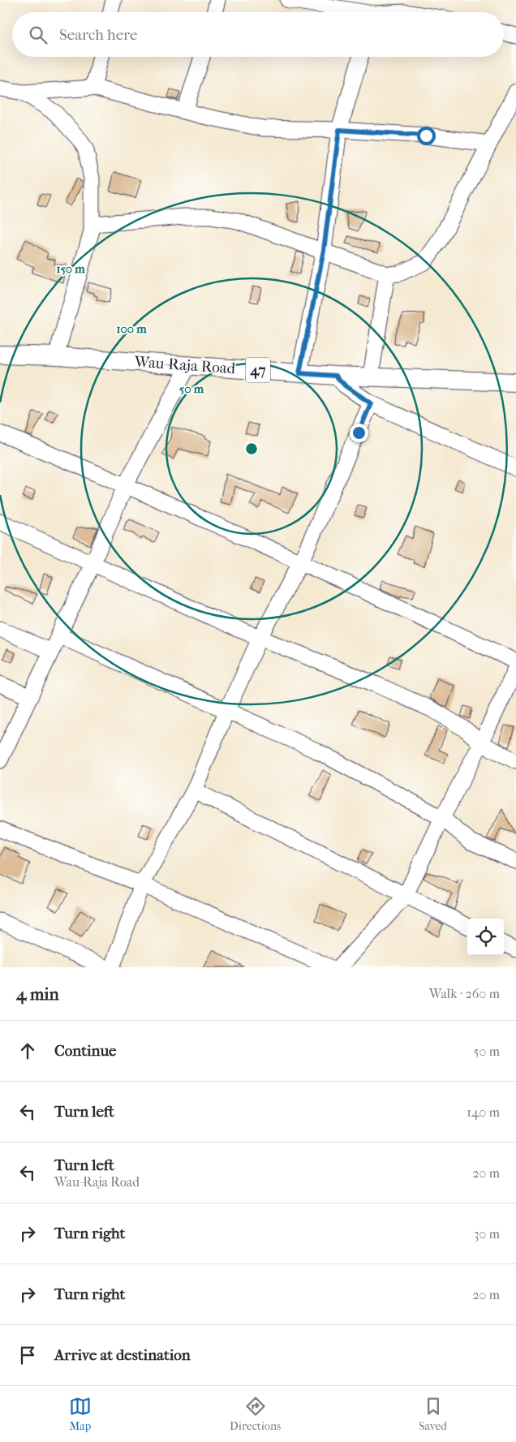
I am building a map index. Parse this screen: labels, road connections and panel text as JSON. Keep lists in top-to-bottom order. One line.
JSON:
{"streets":{"main road":["Wau-Raja Road","47"]},"page":{"search":"Search here","heading":["4 min","Walk · 260 m"],"list":[["Continue","50 m"],["Turn left","140 m"],["Turn left","Wau-Raja Road","20 m"],["Turn right","30 m"],["Turn right","20 m"],"Arrive at destination"],"nav":["Map","Directions","Saved"]},"rings":["150 m","100 m","50 m"]}
